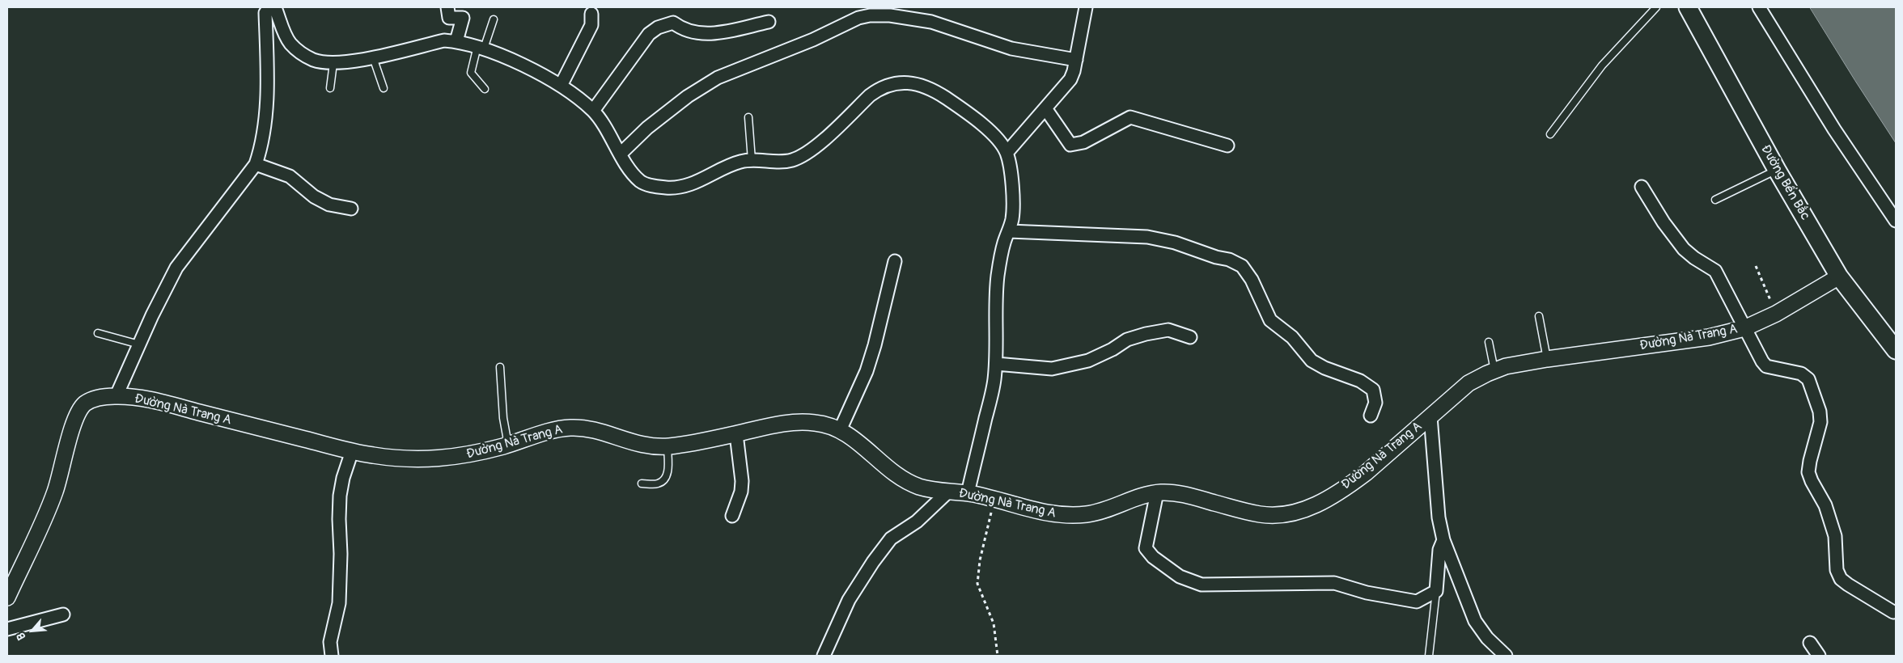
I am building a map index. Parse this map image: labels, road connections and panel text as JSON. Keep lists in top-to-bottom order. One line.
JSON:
{"streets":{"main road":["Đường Bến Bắc"],"street":["Đường Nà Trang A"]},"crossings":[["Đường Bến Bắc","Đường Nà Trang A"]],"north":"bottom left"}
